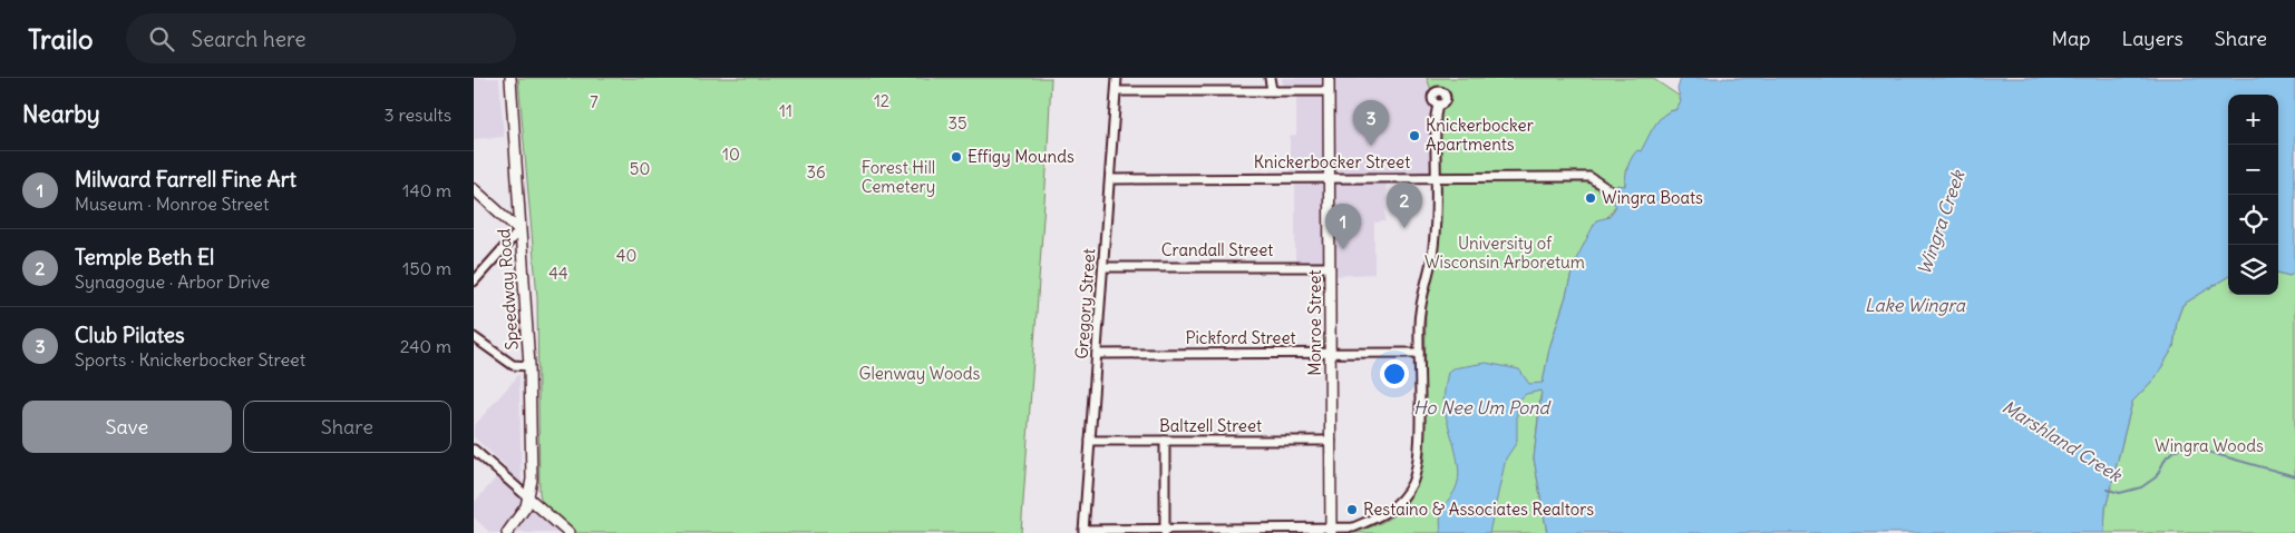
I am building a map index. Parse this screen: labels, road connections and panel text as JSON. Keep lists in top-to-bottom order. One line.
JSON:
{"streets":{"main road":["Speedway Road","Monroe Street"],"street":["Knickerbocker Street","Crandall Street","Gregory Street","Pickford Street","Baltzell Street"]},"crossings":[["Knickerbocker Street","Gregory Street"],["Knickerbocker Street","Monroe Street"],["Crandall Street","Gregory Street"],["Crandall Street","Monroe Street"],["Gregory Street","Pickford Street"],["Gregory Street","Baltzell Street"],["Monroe Street","Pickford Street"],["Monroe Street","Baltzell Street"]],"water":["Wingra Creek","Lake Wingra","Ho Nee Um Pond","Marshland Creek"],"parks":["12","7","11","35","10","Forest Hill Cemetery","50","36","University of Wisconsin Arboretum","40","44","Glenway Woods","Wingra Woods"],"places":["Knickerbocker Apartments","Effigy Mounds","Wingra Boats","Restaino & Associates Realtors"],"page":{"header":"Trailo","search":"Search here","nav":["Map","Layers","Share"],"heading":["Nearby","3 results"],"map_buttons":["+","−"],"pins":["3","2","1"],"list":[{"mark":"1","name":"Milward Farrell Fine Art","note":"Museum · Monroe Street","value":"140 m"},{"mark":"2","name":"Temple Beth El","note":"Synagogue · Arbor Drive","value":"150 m"},{"mark":"3","name":"Club Pilates","note":"Sports · Knickerbocker Street","value":"240 m"}],"buttons":["Save","Share"]}}
